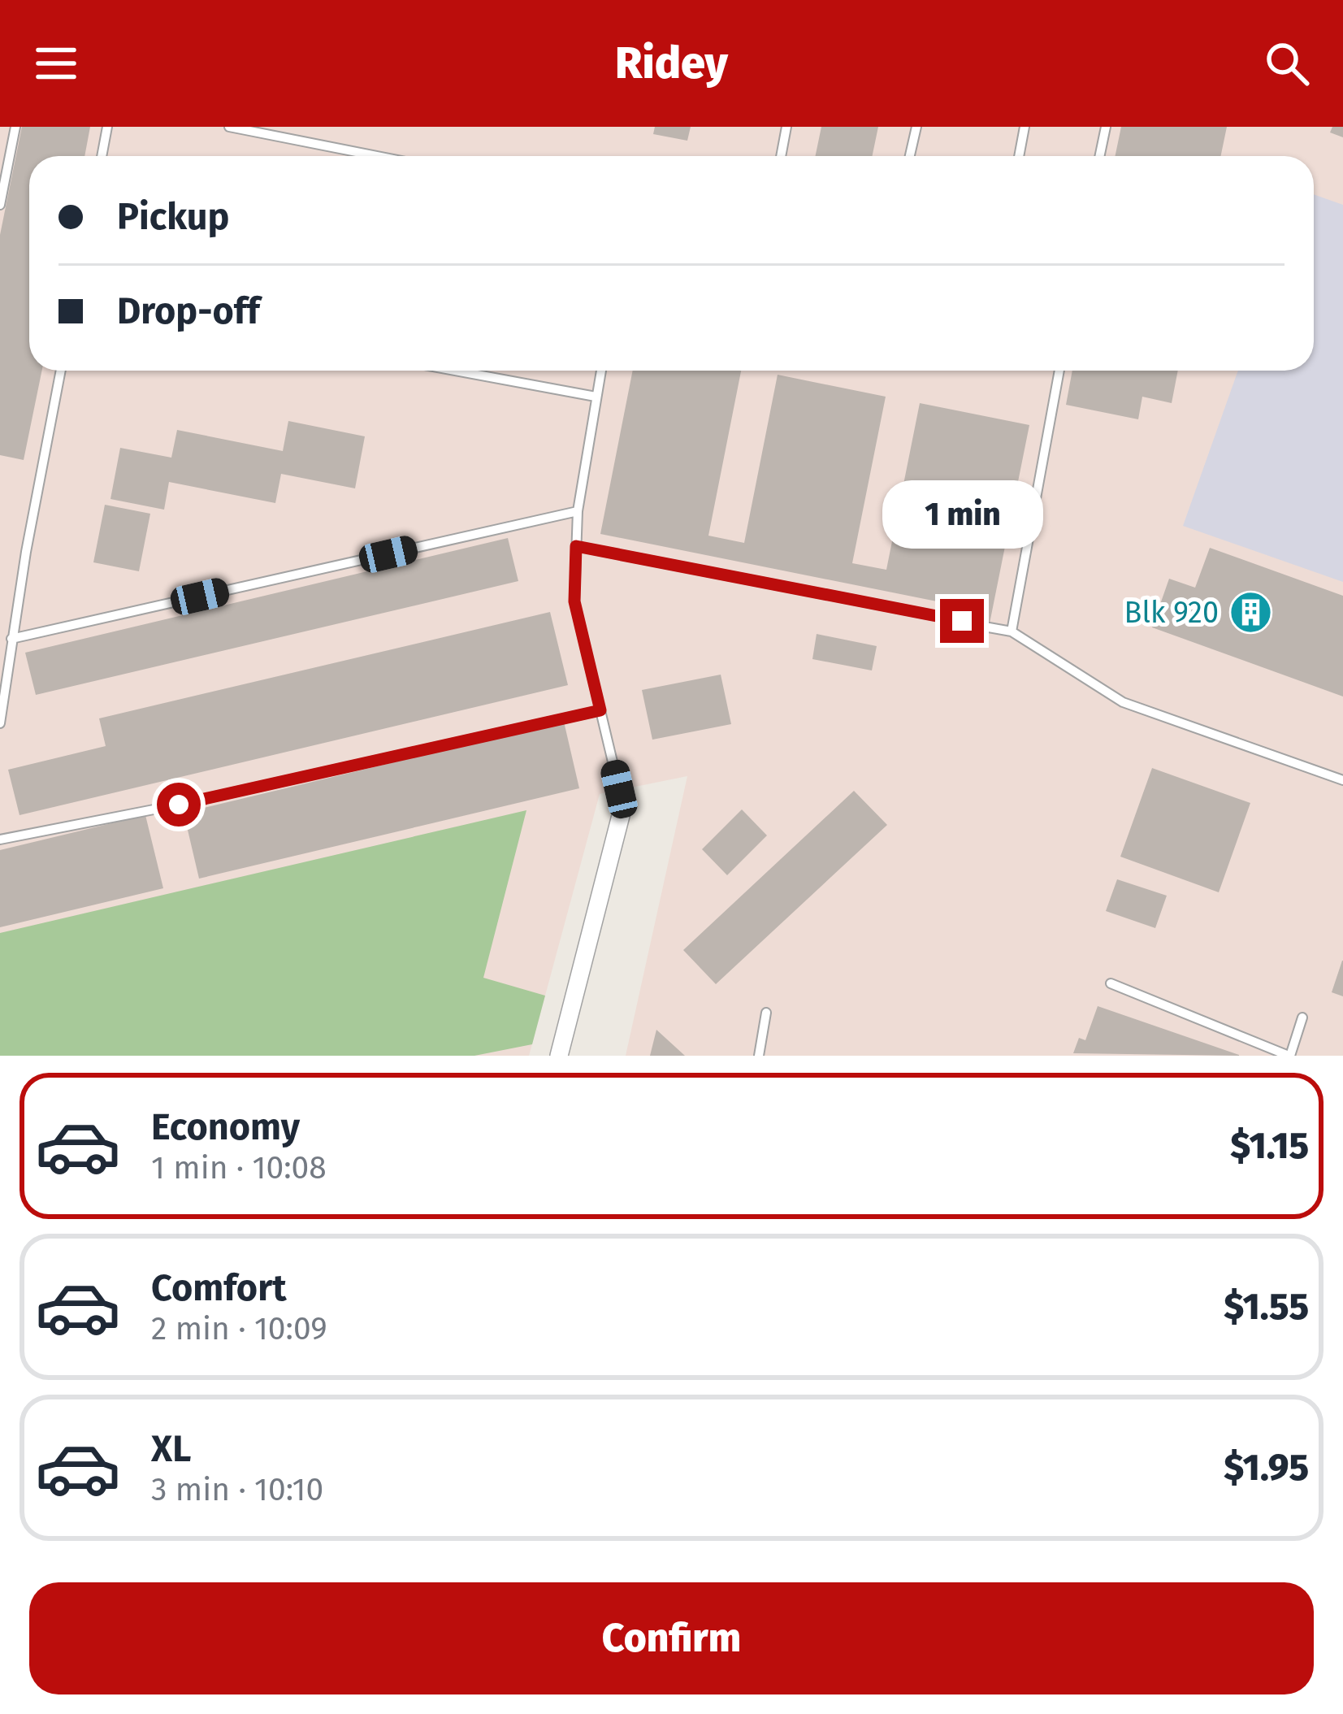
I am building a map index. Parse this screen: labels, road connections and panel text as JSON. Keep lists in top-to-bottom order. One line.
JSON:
{"places":{"building":["Blk 920"]},"page":{"header":"Ridey","banner":["Pickup","Drop-off"],"bubble":"1 min","list":[{"name":"Economy","note":"1 min · 10:08","value":"$1.15"},{"name":"Comfort","note":"2 min · 10:09","value":"$1.55"},{"name":"XL","note":"3 min · 10:10","value":"$1.95"}],"buttons":"Confirm"}}
